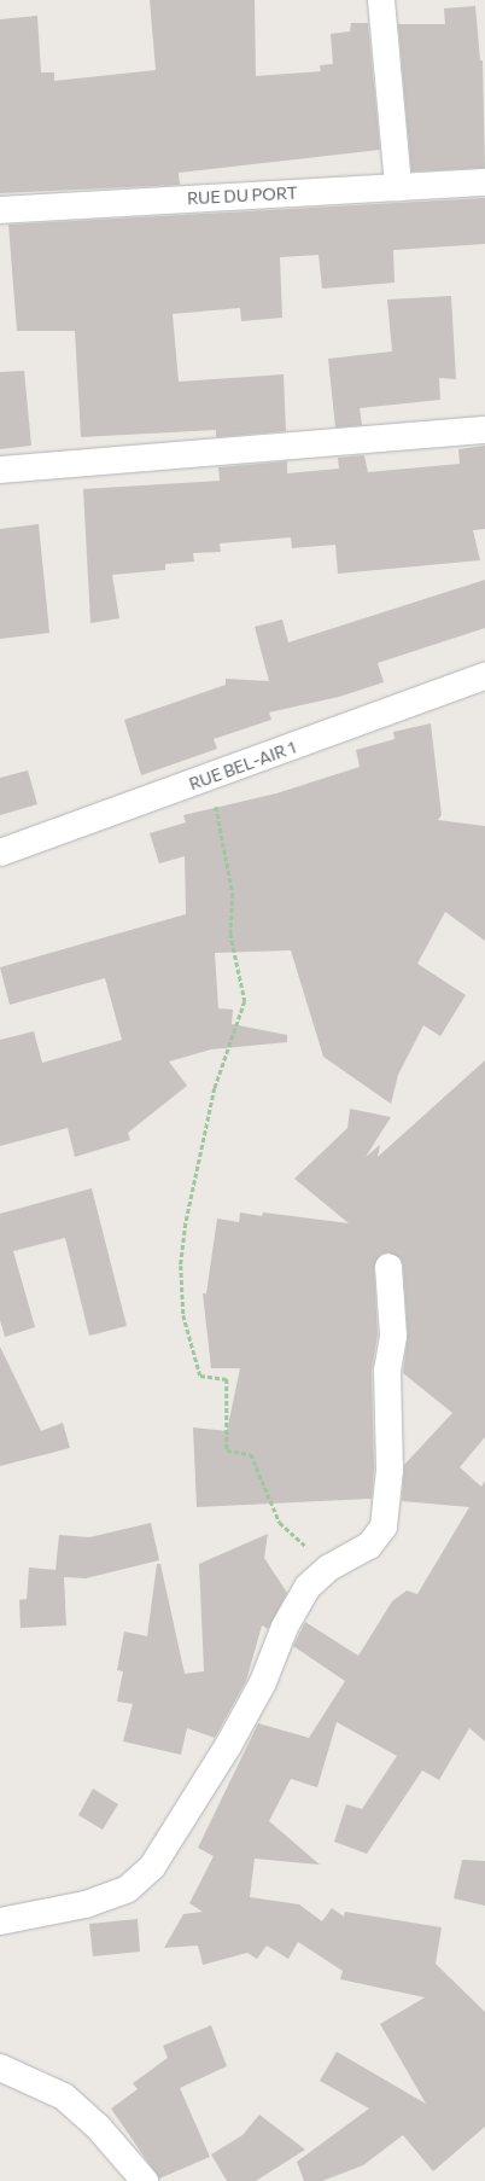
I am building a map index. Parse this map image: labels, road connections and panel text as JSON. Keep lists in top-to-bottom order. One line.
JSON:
{"streets":{"street":["RUE DU PORT","RUE BEL-AIR 1"]}}
